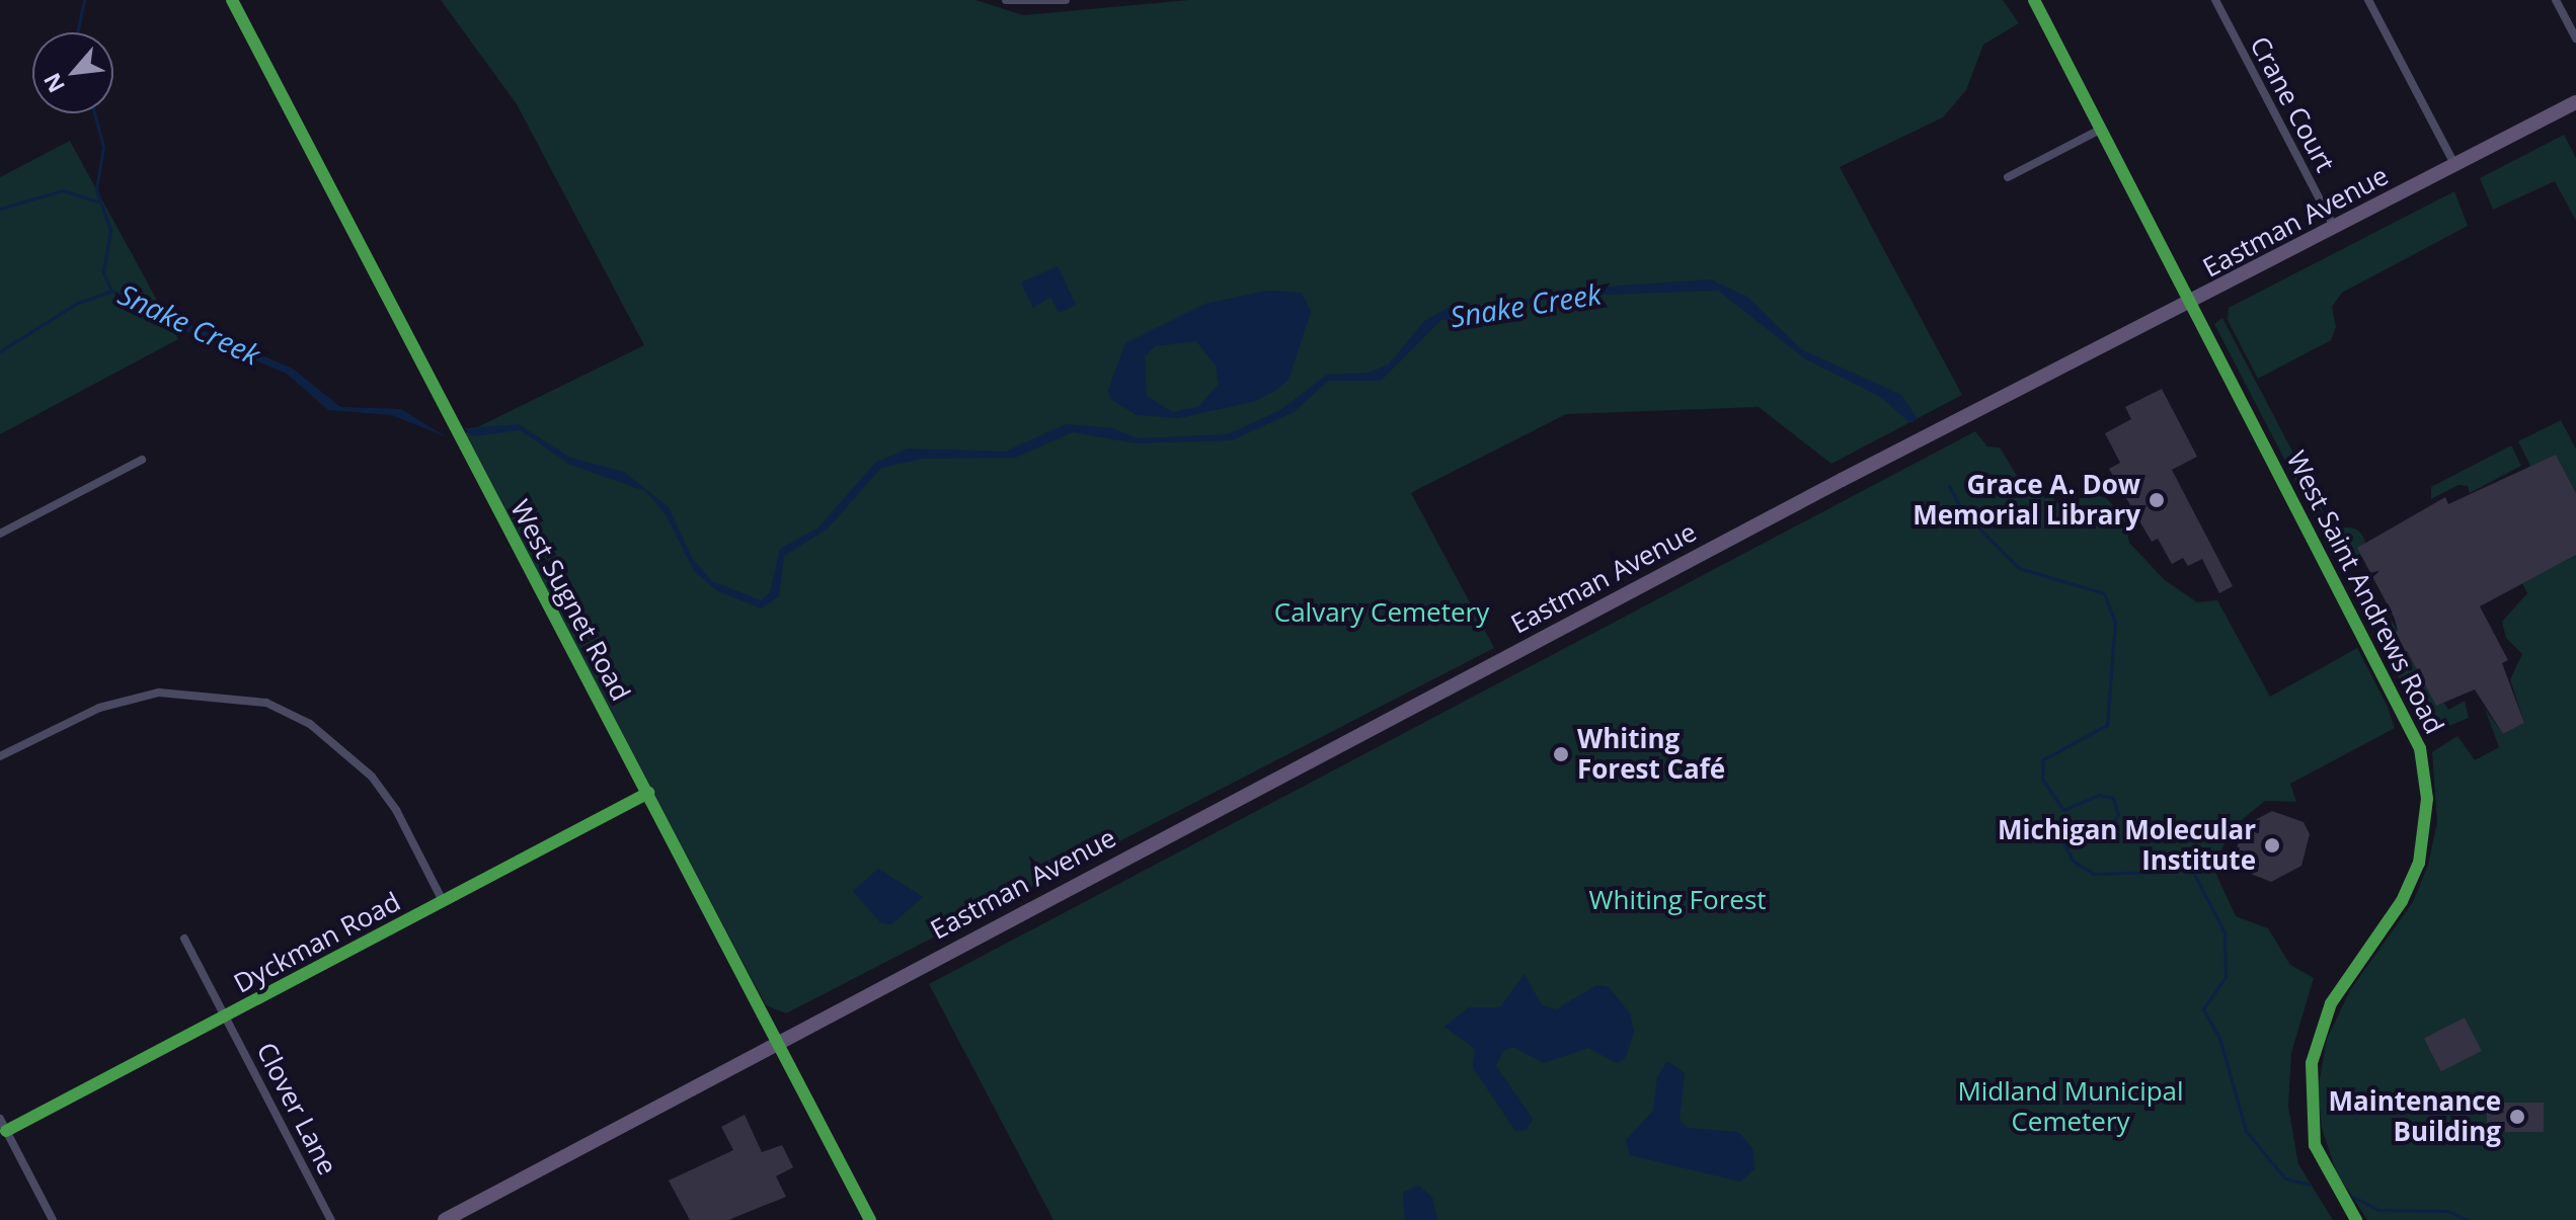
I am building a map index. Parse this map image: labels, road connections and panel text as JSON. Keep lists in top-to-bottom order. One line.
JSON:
{"streets":{"main road":["Eastman Avenue"],"street":["Crane Court","West Saint Andrews Road","West Sugnet Road","Dyckman Road","Clover Lane"]},"crossings":[["Crane Court","Eastman Avenue"],["Eastman Avenue","West Saint Andrews Road"],["Eastman Avenue","West Sugnet Road"],["West Sugnet Road","Dyckman Road"],["Dyckman Road","Clover Lane"]],"water":["Snake Creek"],"parks":["Calvary Cemetery","Whiting Forest","Midland Municipal Cemetery"],"places":["Grace A. Dow Memorial Library","Whiting Forest Café","Michigan Molecular Institute","Maintenance Building"],"north":"bottom left"}
